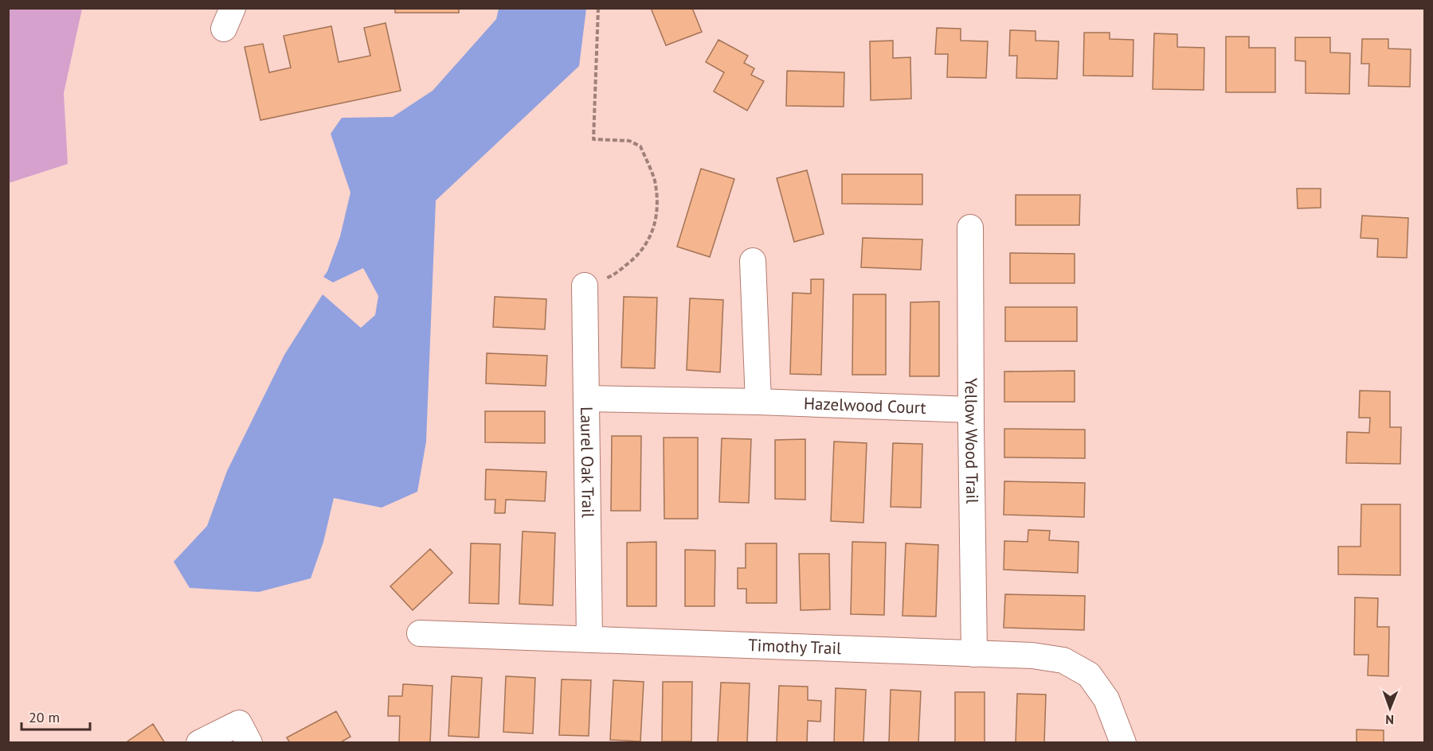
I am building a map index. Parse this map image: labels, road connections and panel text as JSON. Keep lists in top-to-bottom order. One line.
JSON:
{"streets":{"street":["Hazelwood Court","Yellow Wood Trail","Laurel Oak Trail","Timothy Trail"]},"crossings":[["Hazelwood Court","Yellow Wood Trail"],["Hazelwood Court","Laurel Oak Trail"],["Yellow Wood Trail","Timothy Trail"],["Laurel Oak Trail","Timothy Trail"]],"scale_bar":"20 m","north":"bottom"}
